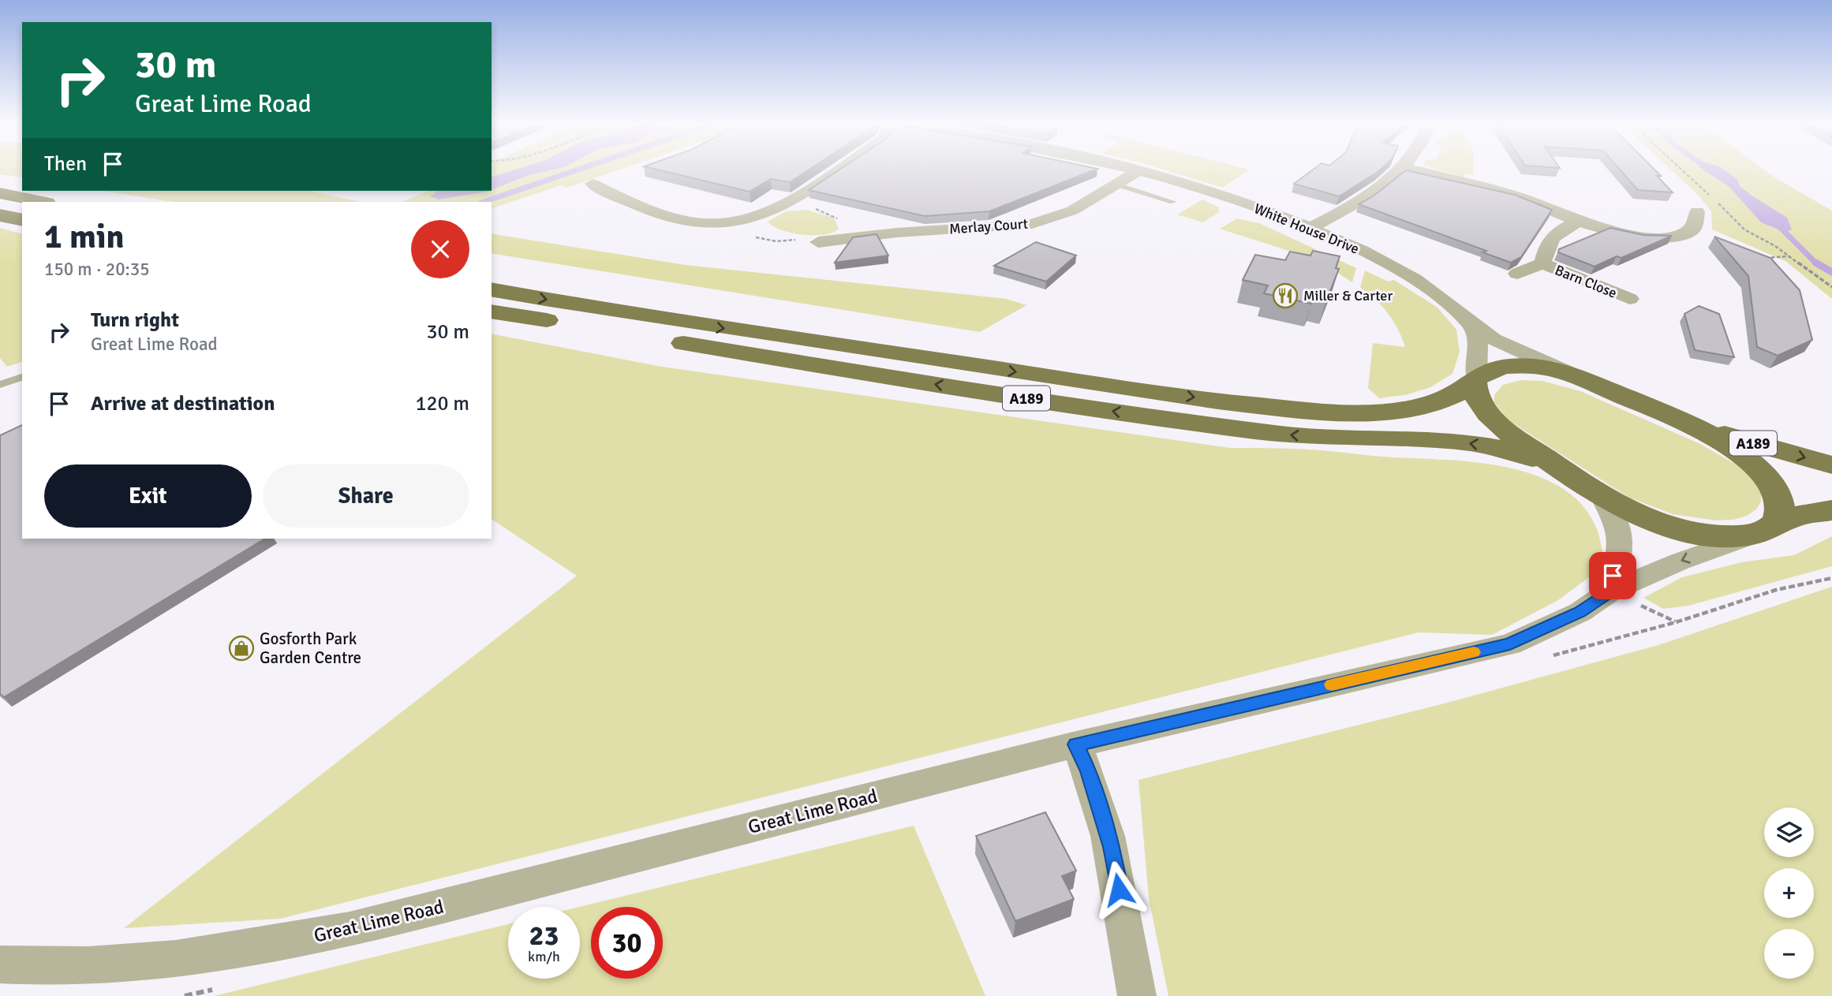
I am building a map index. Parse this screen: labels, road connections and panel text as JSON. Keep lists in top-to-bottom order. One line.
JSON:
{"streets":{"main road":["A189"],"street":["Merlay Court","White House Drive","Barn Close","Great Lime Road"]},"crossings":[["Merlay Court","White House Drive"]],"places":{"restaurant":["Miller & Carter"],"shop":["Gosforth Park Garden Centre"]},"page":{"turn":["30 m","Great Lime Road"],"then":"Then","heading":["1 min","150 m · 20:35"],"list":[{"name":"Turn right","note":"Great Lime Road","value":"30 m"},{"name":"Arrive at destination","value":"120 m"}],"buttons":["Exit","Share"],"map_buttons":["+","−"],"speed":"23 km/h","limit":"30"}}
